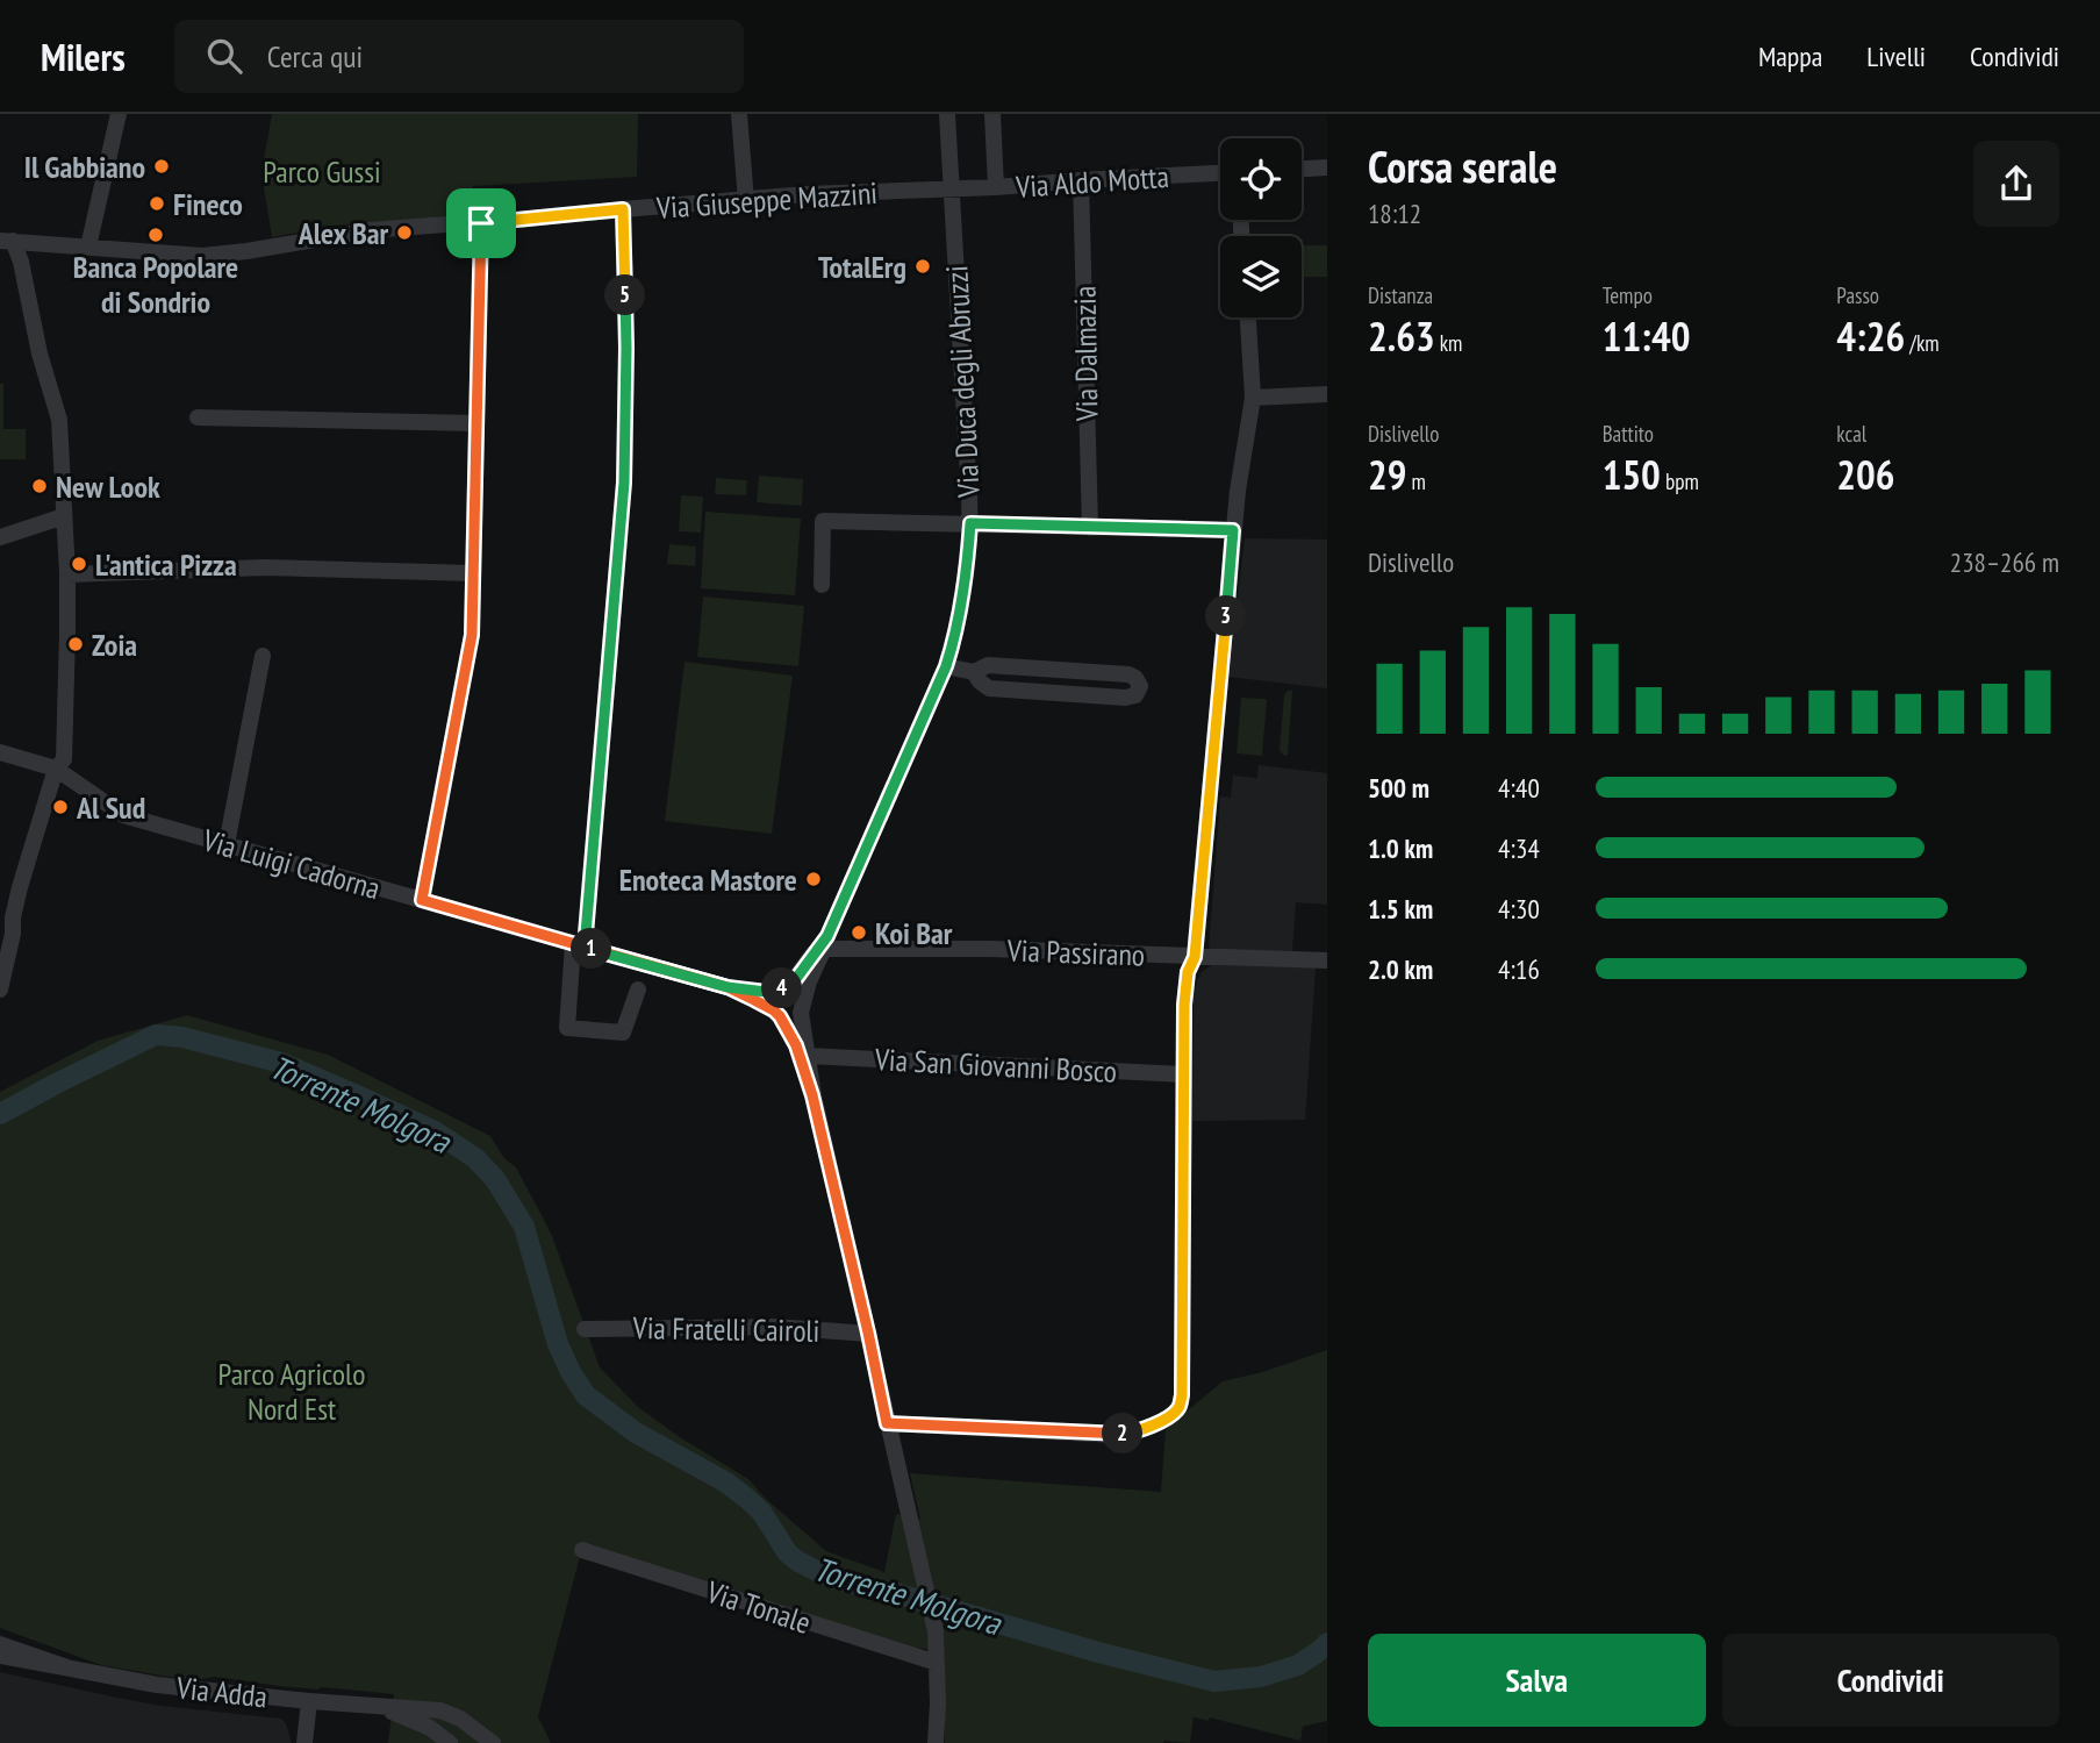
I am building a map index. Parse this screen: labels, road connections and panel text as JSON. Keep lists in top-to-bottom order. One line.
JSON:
{"streets":{"street":["Via Aldo Motta","Via Giuseppe Mazzini","Via Dalmazia","Via Duca degli Abruzzi","Via Luigi Cadorna","Via Passirano","Via San Giovanni Bosco","Via Fratelli Cairoli","Via Tonale","Via Adda"]},"crossings":[["Via Aldo Motta","Via Giuseppe Mazzini"],["Via Aldo Motta","Via Dalmazia"],["Via Aldo Motta","Via Duca degli Abruzzi"],["Via Giuseppe Mazzini","Via Duca degli Abruzzi"],["Via Duca degli Abruzzi","Via Luigi Cadorna"],["Via Duca degli Abruzzi","Via Passirano"]],"water":["Torrente Molgora"],"parks":["Parco Gussi","Parco Agricolo Nord Est"],"places":["Il Gabbiano","Fineco","Alex Bar","Banca Popolare di Sondrio","TotalErg","New Look","L'antica Pizza","Zoia","Al Sud","Enoteca Mastore","Koi Bar"],"page":{"header":"Milers","search":"Cerca qui","nav":["Mappa","Livelli","Condividi"],"heading":["Corsa serale","18:12"],"stats":[["Distanza","2.63 km"],["Tempo","11:40"],["Passo","4:26 /km"],["Dislivello","29 m"],["Battito","150 bpm"],["kcal","206"]],"pins":["5","3","1","4","2"],"chart":["Dislivello","238–266 m"],"list":[{"name":"500 m","note":"4:40"},{"name":"1.0 km","note":"4:34"},{"name":"1.5 km","note":"4:30"},{"name":"2.0 km","note":"4:16"}],"buttons":["Salva","Condividi"]}}
